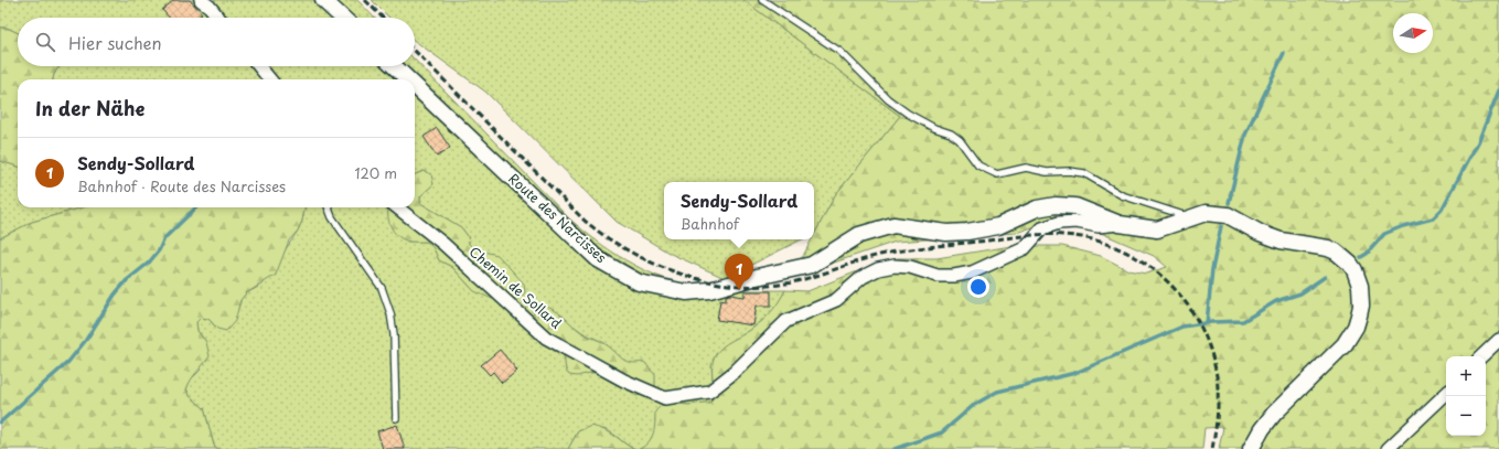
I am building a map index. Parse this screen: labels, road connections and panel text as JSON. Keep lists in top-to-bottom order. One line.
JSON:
{"streets":{"street":["Route des Narcisses","Chemin de Sollard"]},"crossings":[["Route des Narcisses","Chemin de Sollard"]],"north":"right","page":{"search":"Hier suchen","heading":"In der Nähe","list":[{"mark":"1","name":"Sendy-Sollard","note":"Bahnhof · Route des Narcisses","value":"120 m"}],"popup":["Sendy-Sollard","Bahnhof"],"pins":"1","map_buttons":["+","−"]}}
